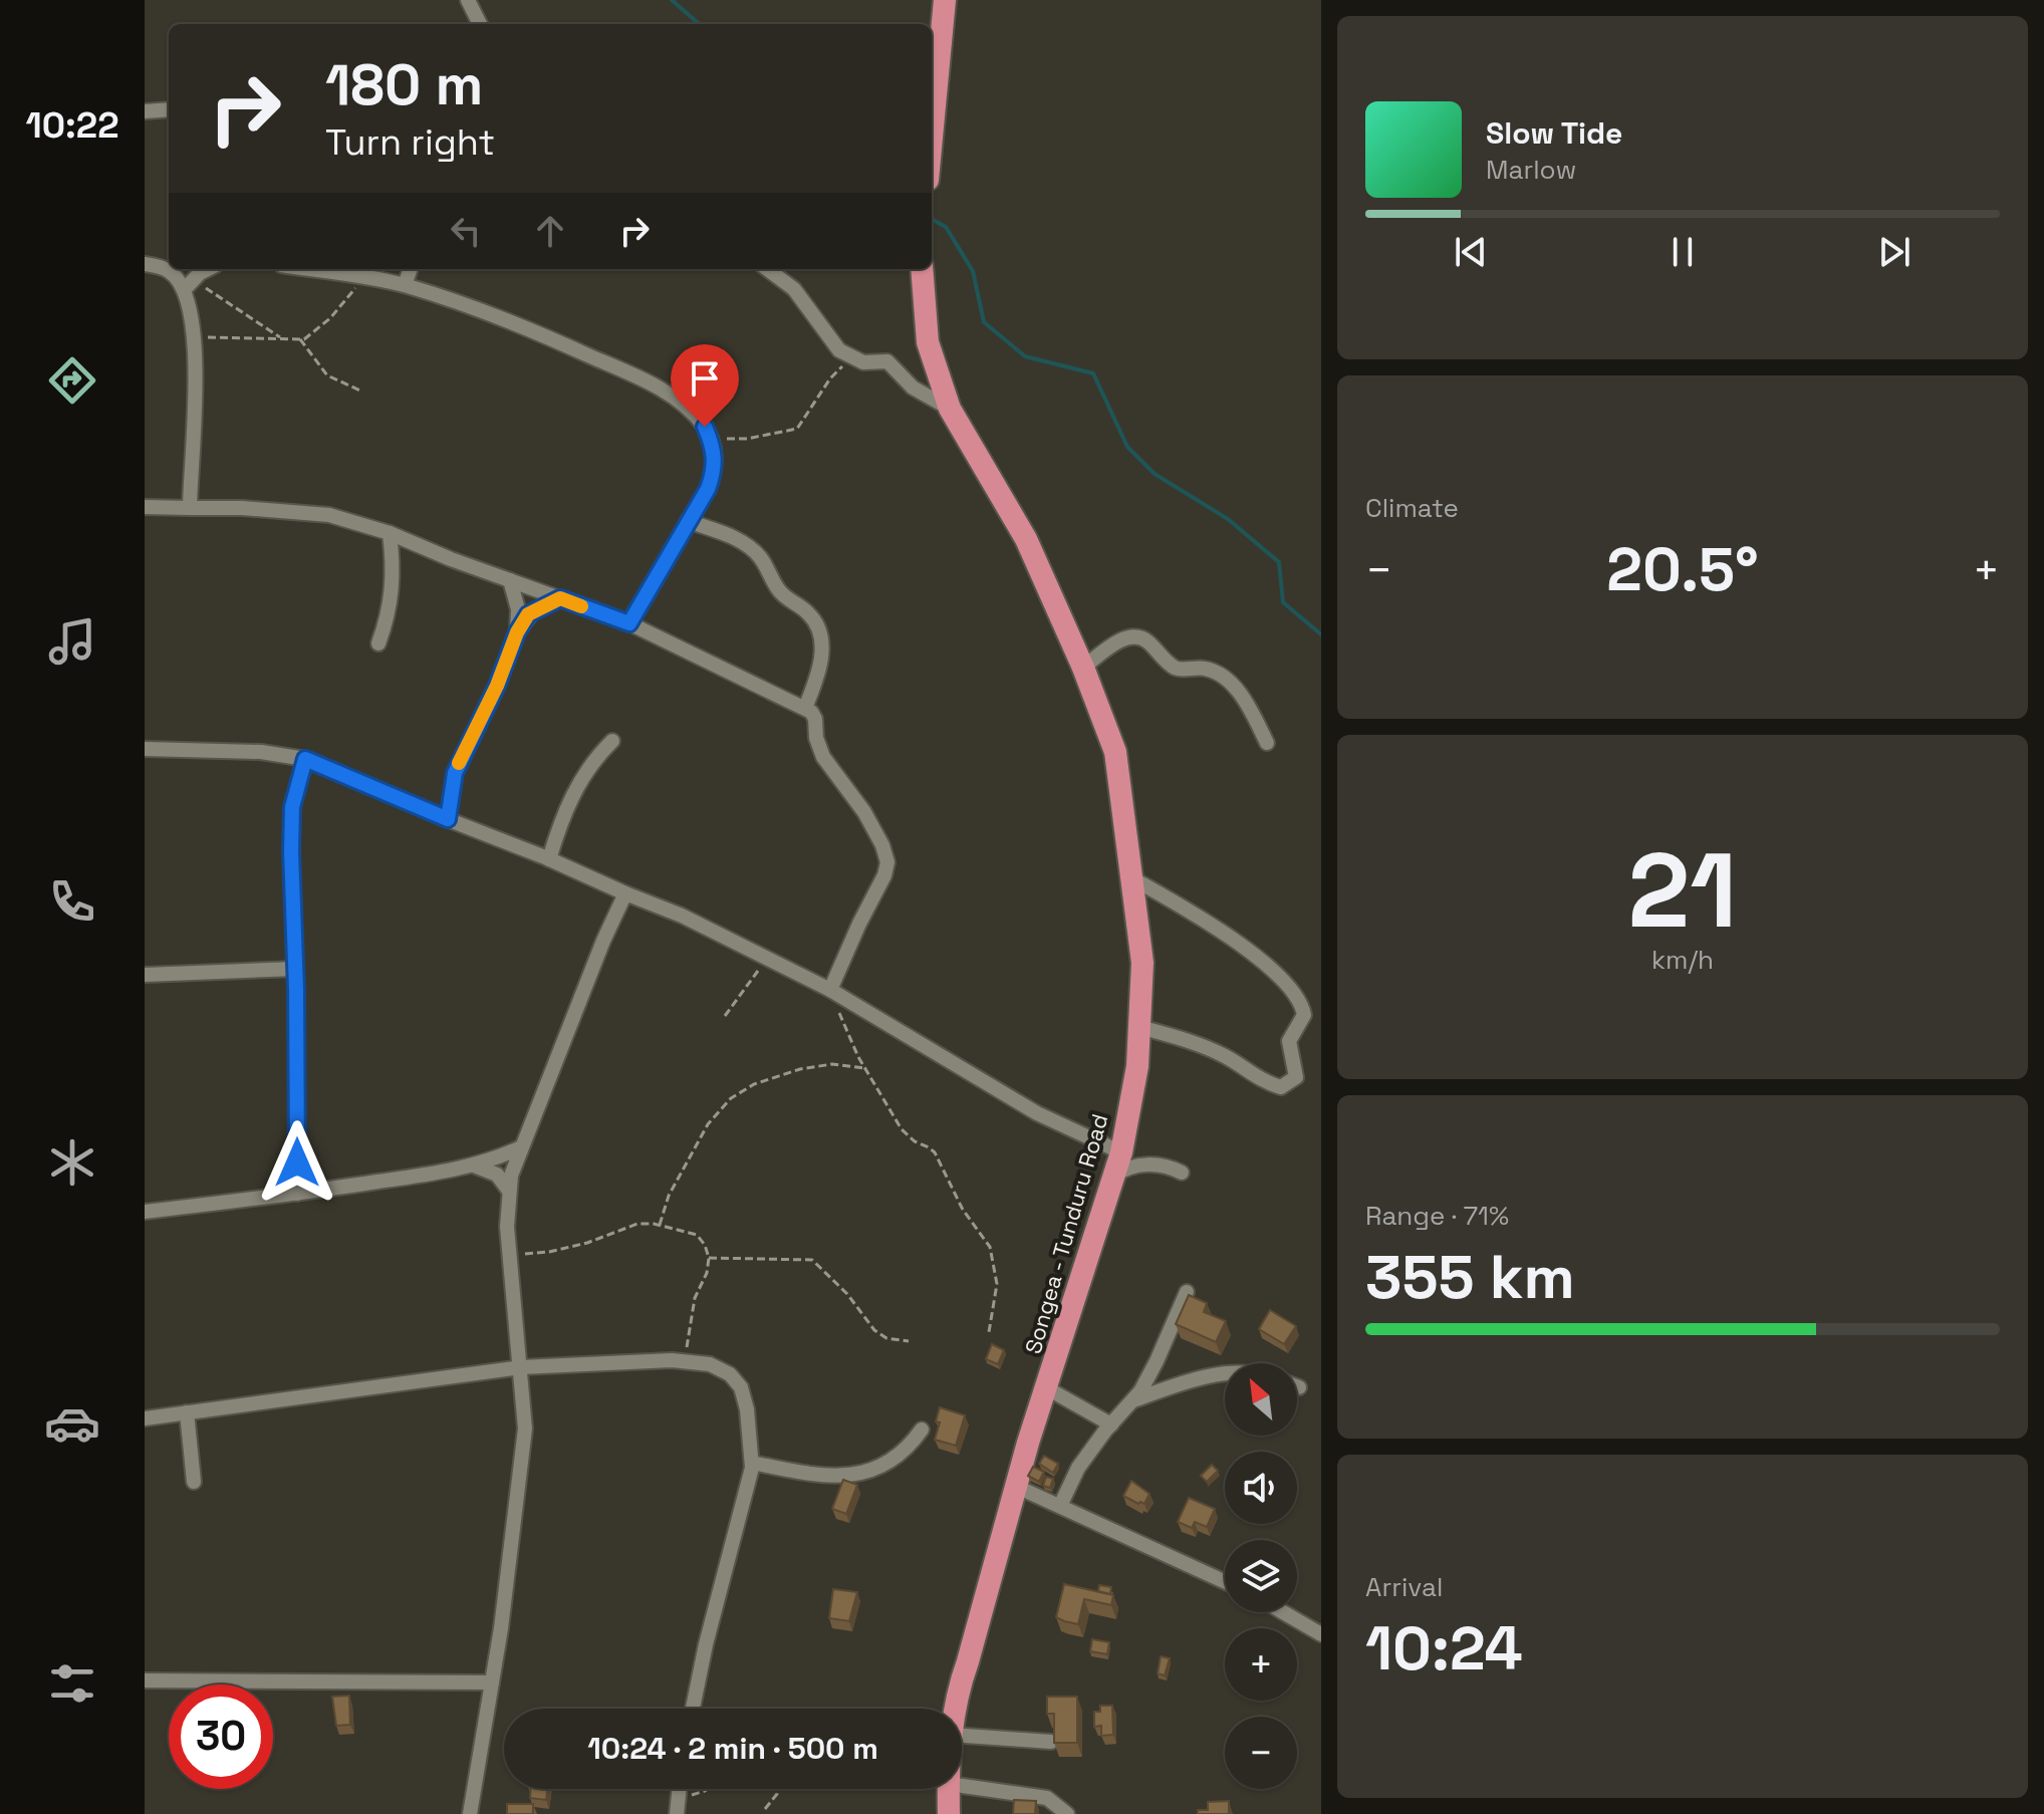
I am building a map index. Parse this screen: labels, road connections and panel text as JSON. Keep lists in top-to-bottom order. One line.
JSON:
{"streets":{"highway":["Songea - Tunduru Road"]},"north":"top left","page":{"tabs":"10:22","turn":["180 m","Turn right"],"song":["Slow Tide","Marlow"],"tile":["Climate",["21","km/h"],["Range · 71%","355 km"],["Arrival","10:24"]],"heat":["−","20.5°","+"],"map_buttons":["+","−"],"limit":"30","trip":"10:24 · 2 min · 500 m"}}
